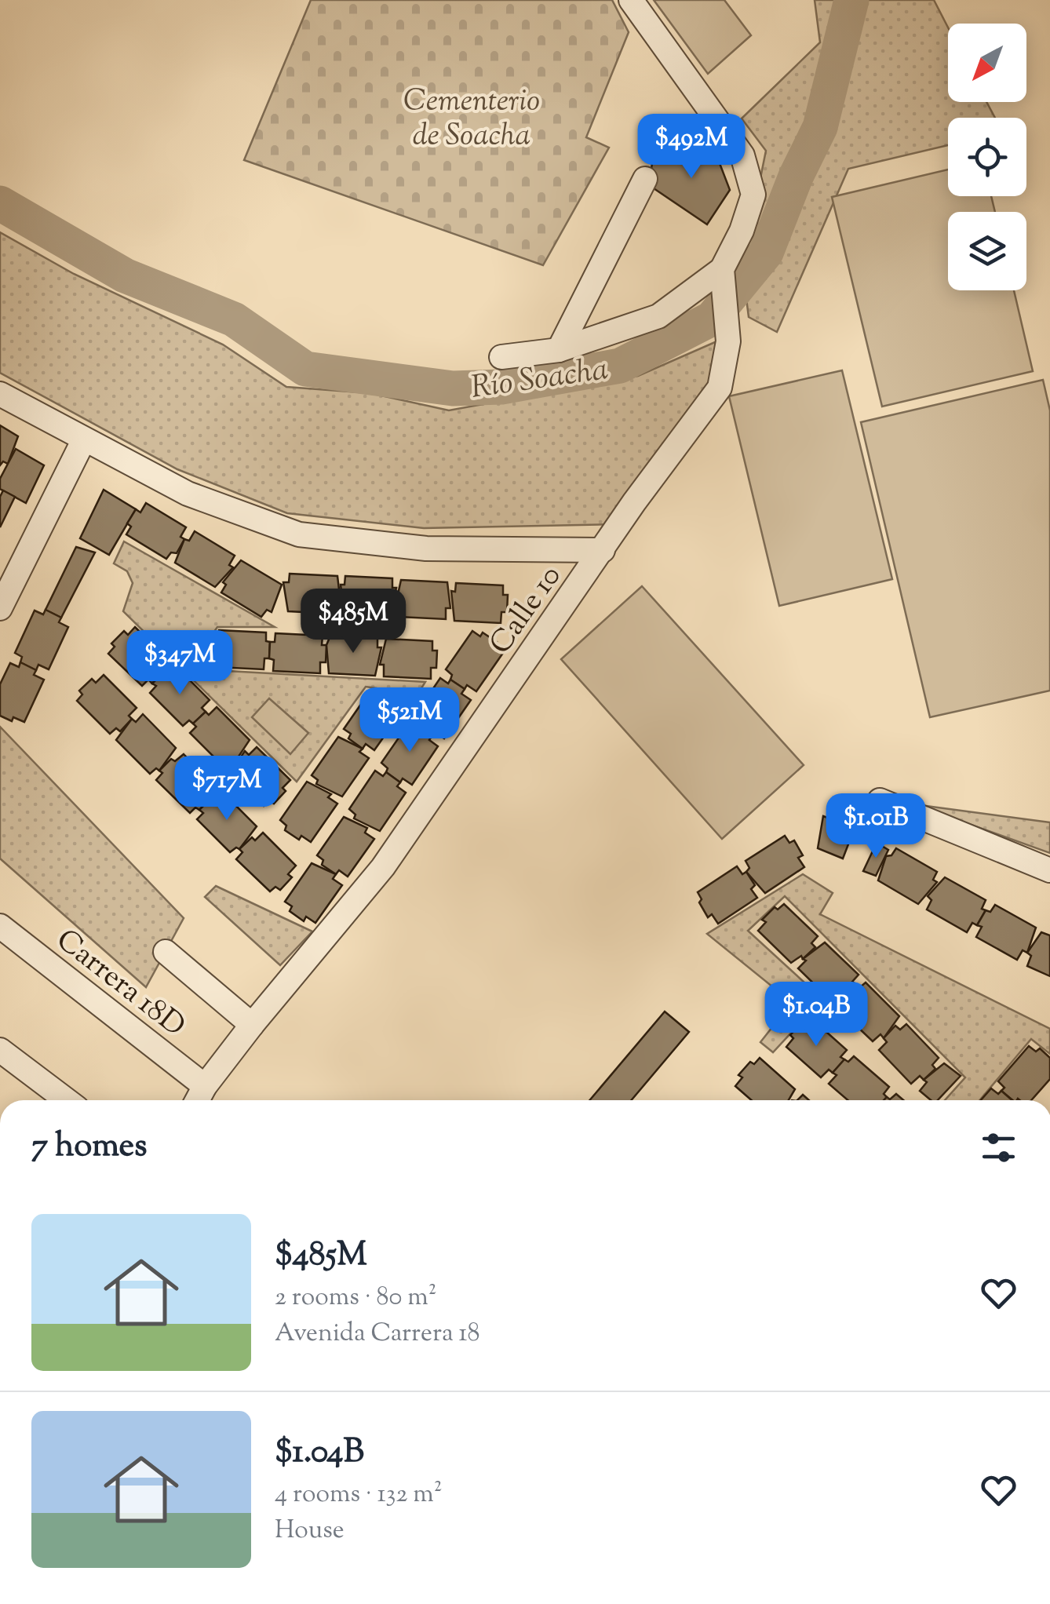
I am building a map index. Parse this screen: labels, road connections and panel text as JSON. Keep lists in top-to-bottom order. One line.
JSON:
{"streets":{"street":["Calle 10","Carrera 18D"]},"crossings":[["Calle 10","Carrera 18D"]],"water":["Río Soacha"],"parks":["Cementerio de Soacha"],"north":"bottom left","page":{"price":["$492M","$485M","$347M","$521M","$717M","$1.01B","$1.04B"],"heading":"7 homes","list":[{"name":"$485M","note":"2 rooms · 80 m² · Avenida Carrera 18"},{"name":"$1.04B","note":"4 rooms · 132 m² · House"}]}}
